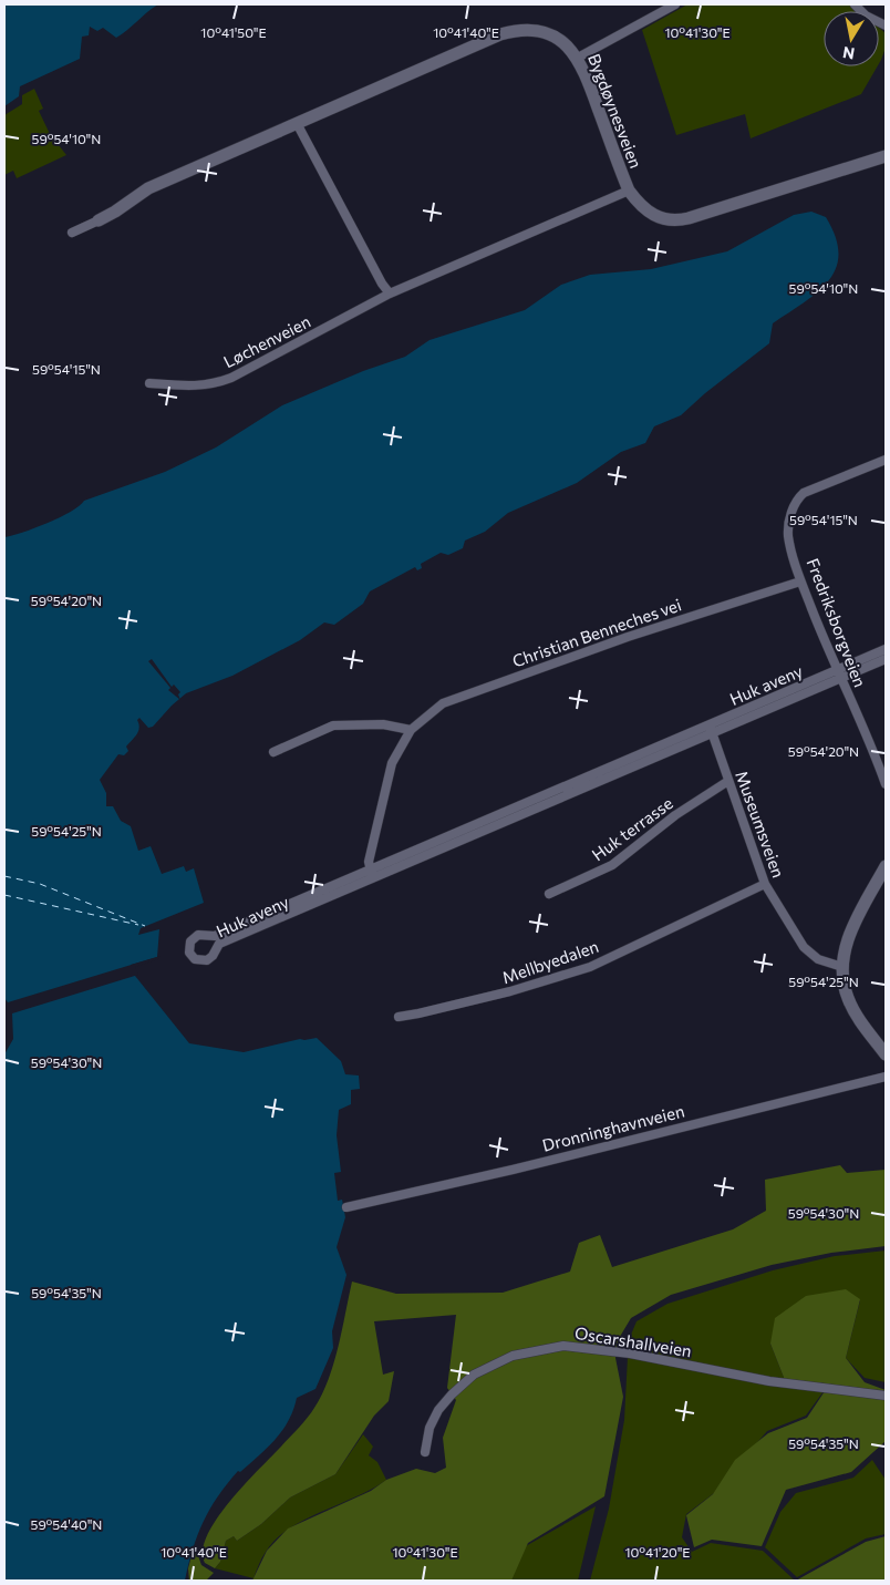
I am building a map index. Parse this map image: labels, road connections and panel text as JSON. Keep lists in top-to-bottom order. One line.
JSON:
{"streets":{"street":["Bygdøynesveien","Løchenveien","Fredriksborgveien","Christian Benneches vei","Huk aveny","Museumsveien","Huk terrasse","Mellbyedalen","Dronninghavnveien","Oscarshallveien"]},"crossings":[["Bygdøynesveien","Løchenveien"],["Fredriksborgveien","Christian Benneches vei"],["Fredriksborgveien","Huk aveny"],["Christian Benneches vei","Huk aveny"],["Huk aveny","Museumsveien"],["Museumsveien","Huk terrasse"],["Museumsveien","Mellbyedalen"]],"north":"bottom","coordinates":["10°41'50\"E","10°41'40\"E","10°41'30\"E","59°54'10\"N","59°54'15\"N","59°54'20\"N","59°54'25\"N","59°54'30\"N","59°54'35\"N","59°54'40\"N","10°41'20\"E"]}
